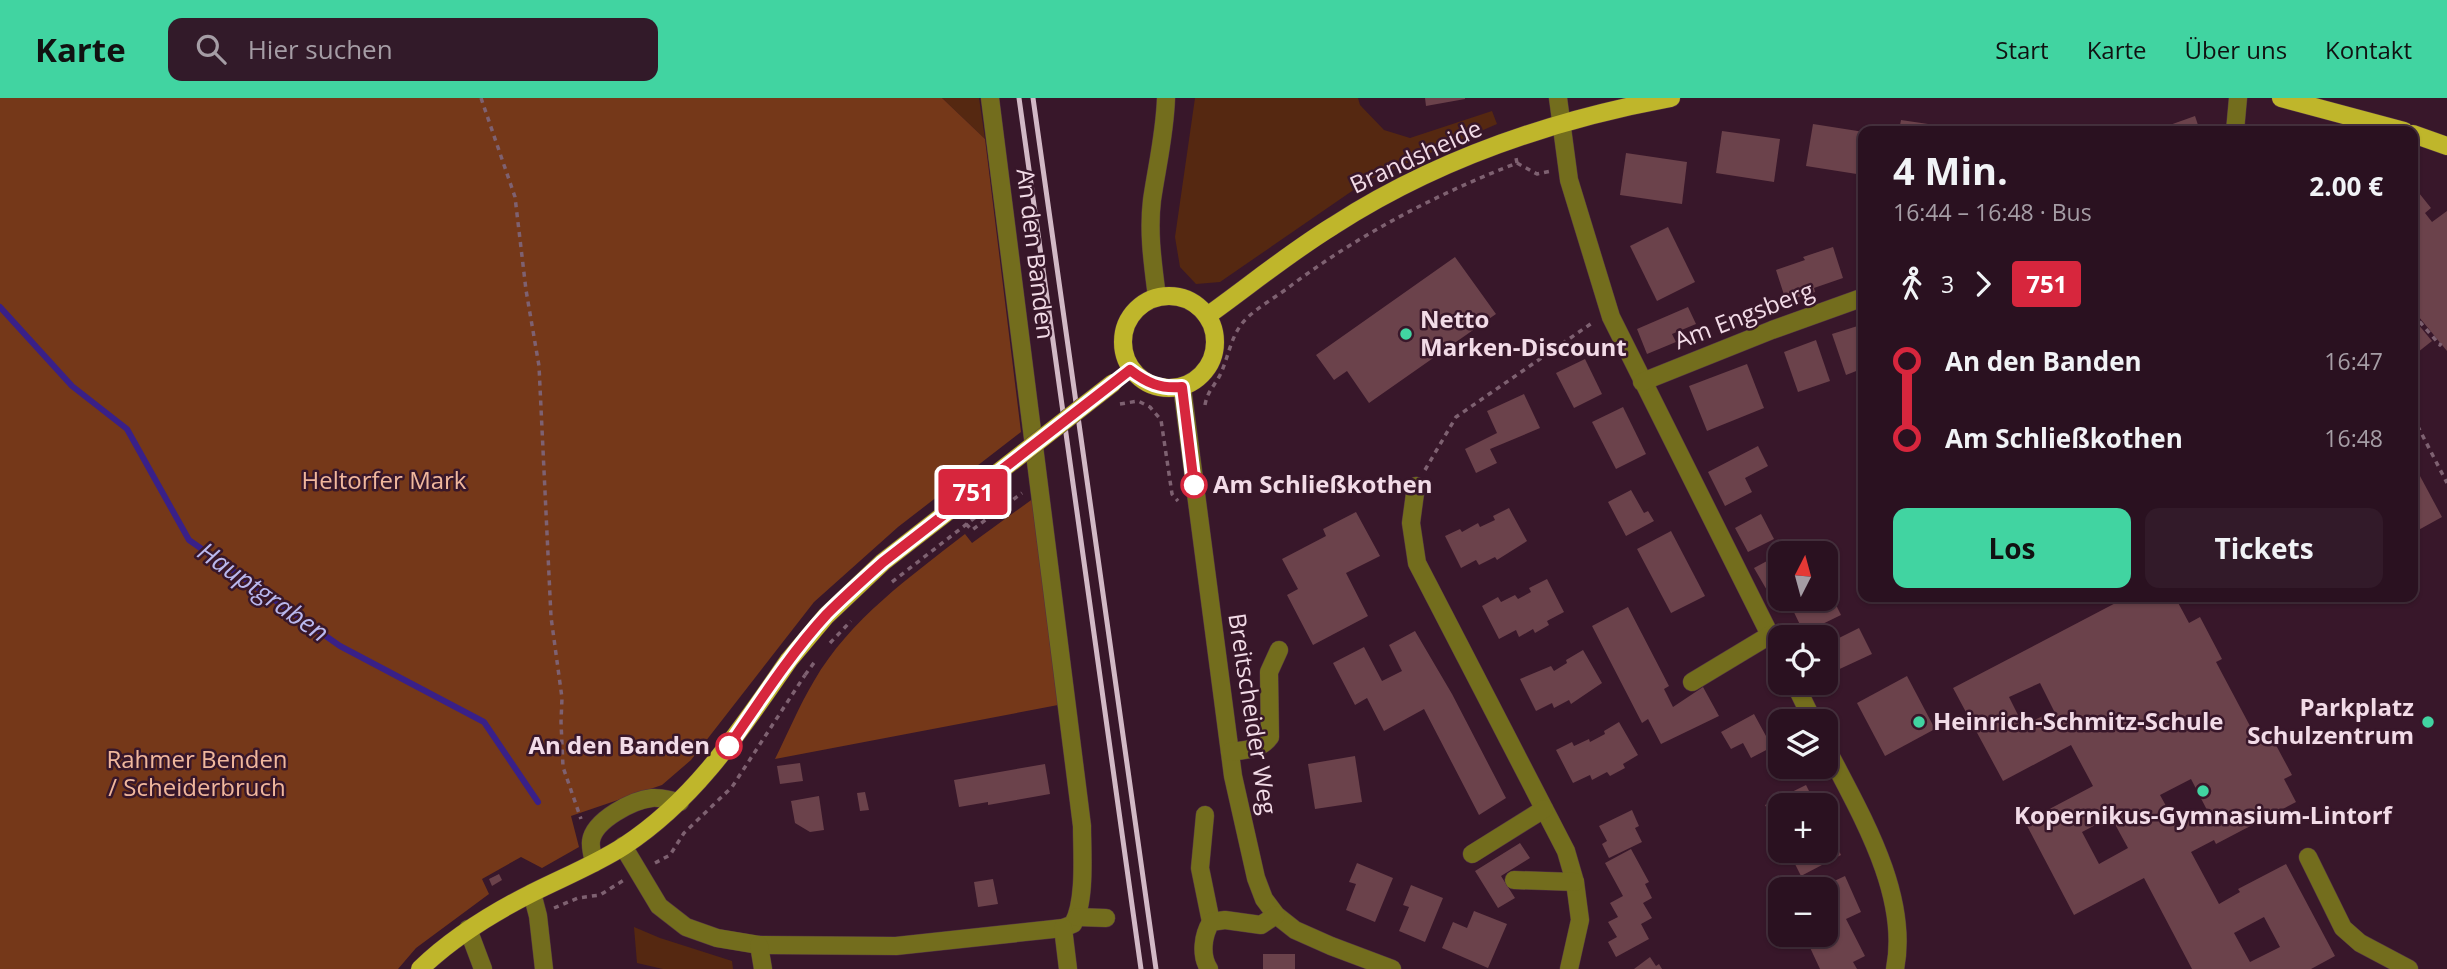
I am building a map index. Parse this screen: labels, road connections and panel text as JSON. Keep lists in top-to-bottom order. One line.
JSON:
{"streets":{"main road":["Brandsheide"],"street":["An den Banden","Am Engsberg","Breitscheider Weg"]},"crossings":[["Brandsheide","Breitscheider Weg"]],"water":["Hauptgraben"],"parks":["Heltorfer Mark","Rahmer Benden / Scheiderbruch"],"places":["Netto Marken-Discount","Am Schließkothen","Heinrich-Schmitz-Schule","Parkplatz Schulzentrum","An den Banden","Kopernikus-Gymnasium-Lintorf"],"lines":["bus line 751"],"north":"top","page":{"header":"Karte","search":"Hier suchen","nav":["Start","Karte","Über uns","Kontakt"],"on_map":"751","heading":["4 Min.","16:44 – 16:48 · Bus","2.00 €"],"legs":["3","751"],"list":[{"name":"An den Banden","value":"16:47"},{"name":"Am Schließkothen","value":"16:48"}],"buttons":["Los","Tickets"],"map_buttons":["+","−"]}}
